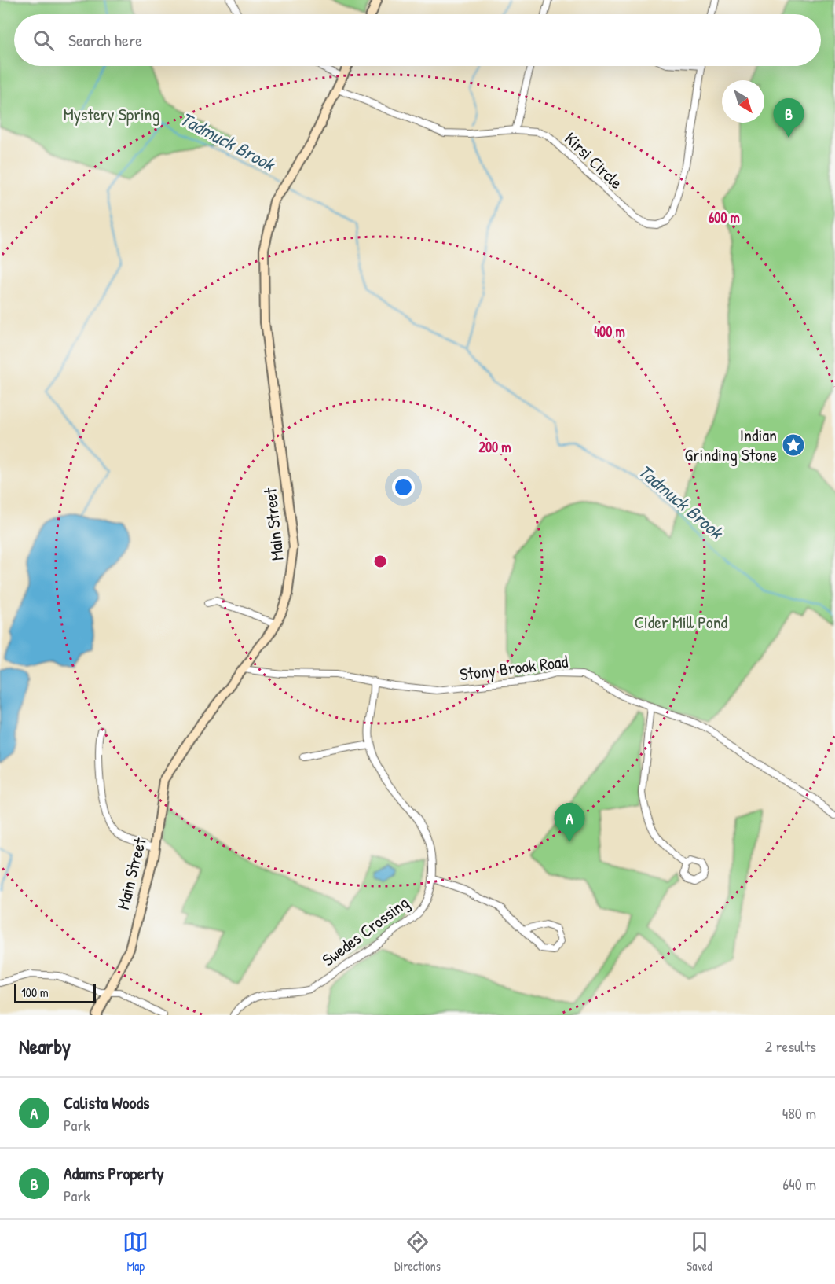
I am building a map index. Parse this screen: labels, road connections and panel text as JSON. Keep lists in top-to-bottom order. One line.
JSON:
{"streets":{"main road":["Main Street"],"street":["Kirsi Circle","Stony Brook Road","Swedes Crossing"]},"crossings":[["Kirsi Circle","Main Street"],["Main Street","Stony Brook Road"],["Stony Brook Road","Swedes Crossing"]],"water":["Tadmuck Brook"],"parks":["Mystery Spring","Cider Mill Pond"],"places":{"place":["Indian Grinding Stone"]},"scale_bar":"100 m","north":"bottom right","page":{"search":"Search here","pins":["B","A"],"scale":"100 m","heading":["Nearby","2 results"],"list":[{"mark":"A","name":"Calista Woods","note":"Park","value":"480 m"},{"mark":"B","name":"Adams Property","note":"Park","value":"640 m"}],"nav":["Map","Directions","Saved"]},"rings":["600 m","400 m","200 m"]}
